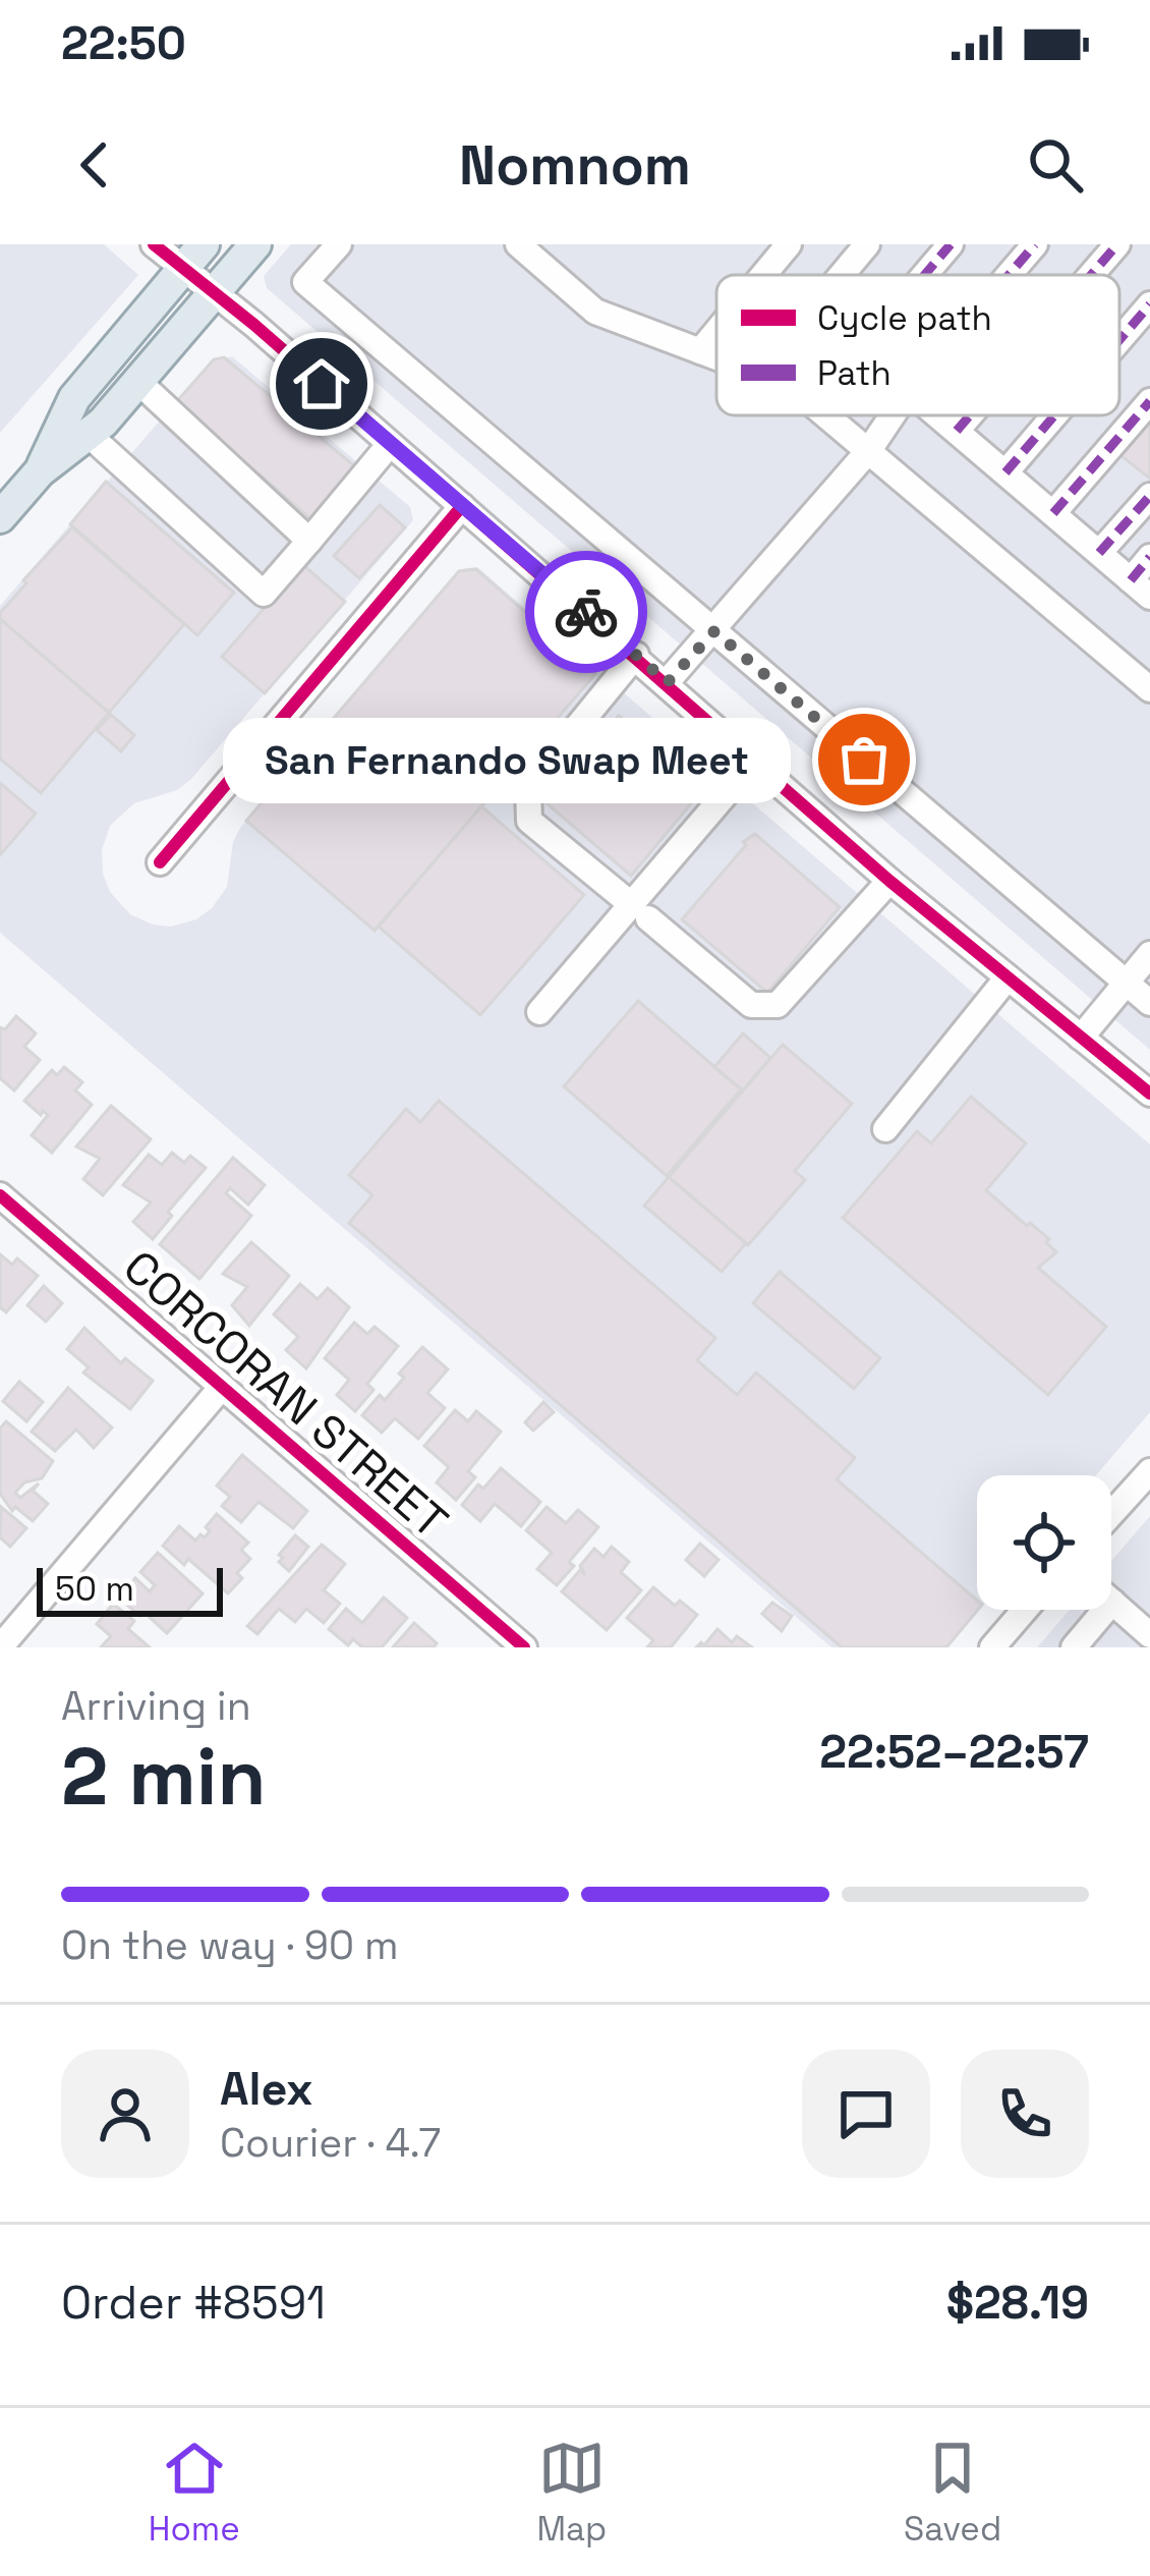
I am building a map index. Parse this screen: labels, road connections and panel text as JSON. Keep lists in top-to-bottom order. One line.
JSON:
{"streets":{"street":["CORCORAN STREET"]},"places":["San Fernando Swap Meet"],"legend":["Cycle path","Path"],"scale_bar":"50 m","page":{"status":"22:50","header":"Nomnom","bubble":"San Fernando Swap Meet","scale":"50 m","heading":["2 min","Arriving in","22:52–22:57"],"panel":["Alex","Courier · 4.7","Order #8591","$28.19"],"bar":"On the way · 90 m","tabs":["Home","Map","Saved"]}}
